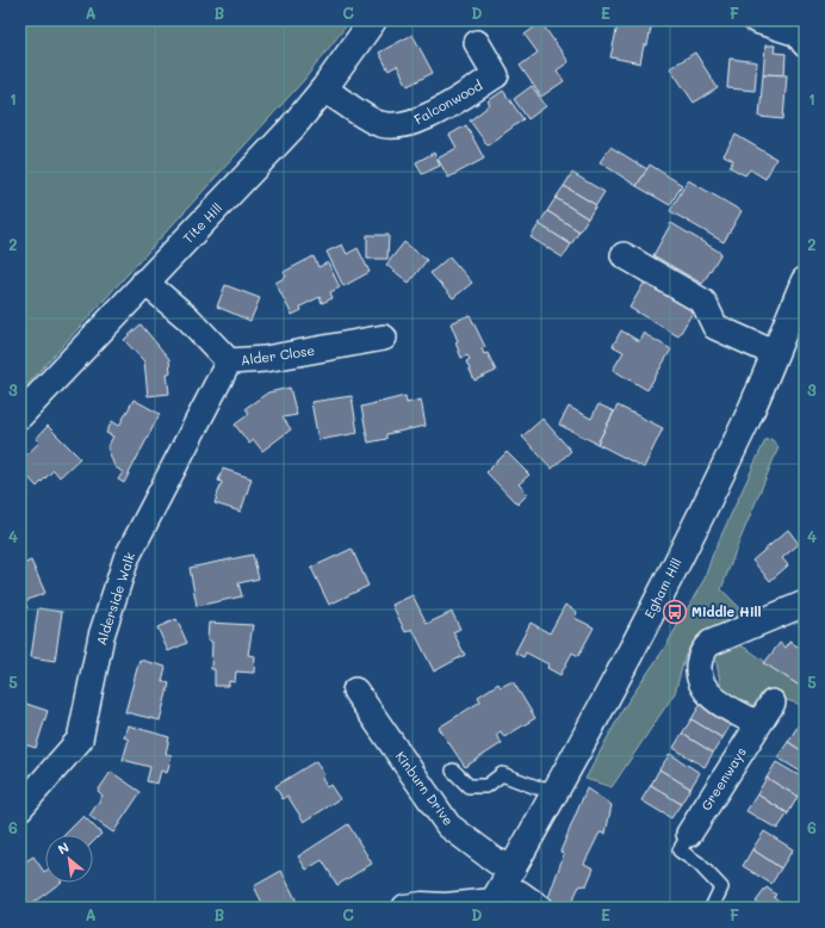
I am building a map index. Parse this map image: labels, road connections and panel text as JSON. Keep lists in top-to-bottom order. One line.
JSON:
{"streets":{"main road":["Tite Hill","Egham Hill"],"street":["Falconwood","Alder Close","Alderside Walk","Greenways","Kinburn Drive"]},"crossings":[["Falconwood","Tite Hill"],["Tite Hill","Alder Close"],["Alder Close","Alderside Walk"],["Egham Hill","Kinburn Drive"]],"places":{"bus stop":["Middle Hill"]},"north":"top left","grid":{"columns":["A","B","C","D","E","F"],"rows":["1","2","3","4","5","6"]}}
